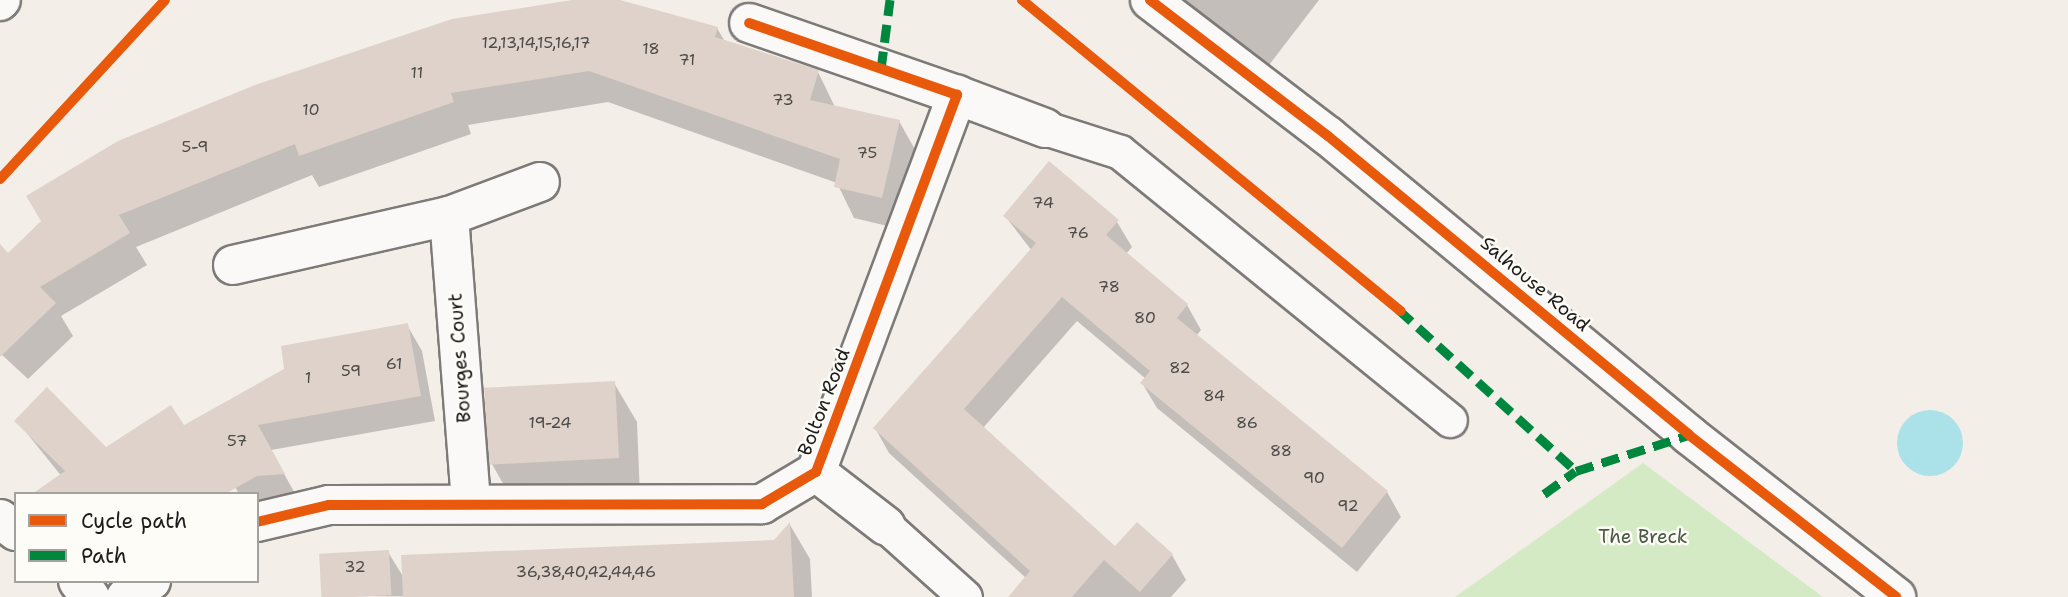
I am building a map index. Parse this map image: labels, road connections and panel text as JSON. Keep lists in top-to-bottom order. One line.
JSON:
{"streets":{"street":["Salhouse Road","Bourges Court","Bolton Road"]},"crossings":[["Bourges Court","Bolton Road"]],"parks":["The Breck"],"house_numbers":["12,13,14,15,16,17","18","71","11","73","10","5-9","75","74","76","78","80","61","82","59","1","84","19-24","86","57","88","90","92","32","36,38,40,42,44,46"],"legend":["Cycle path","Path"]}
